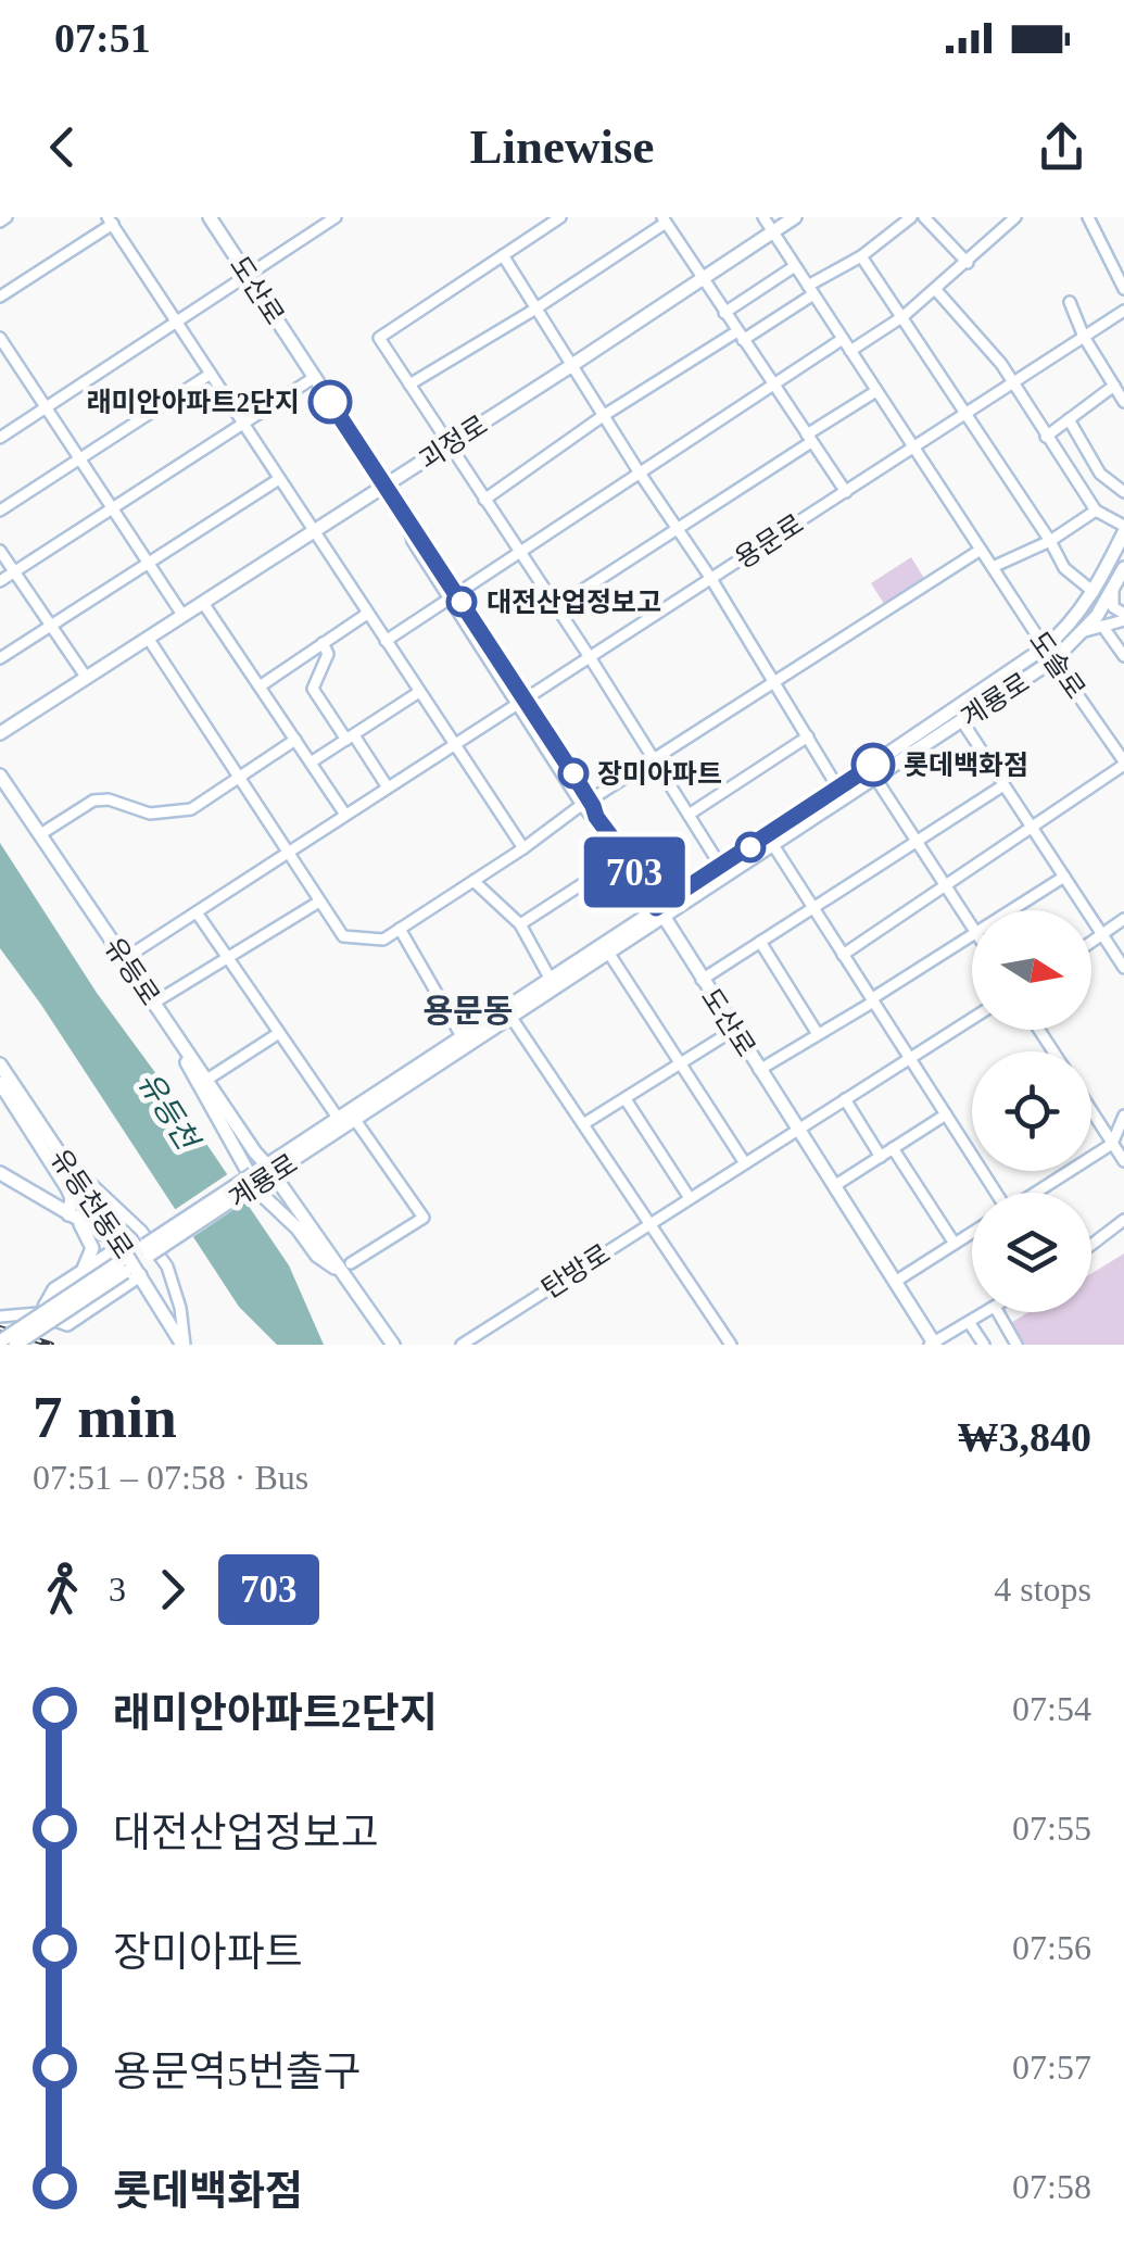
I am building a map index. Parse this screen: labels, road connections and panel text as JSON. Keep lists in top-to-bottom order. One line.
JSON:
{"streets":{"main road":["도산로","괴정로","계룡로","유등로","유등천동로"],"street":["용문로","도솔로","탄방로"]},"crossings":[["도산로","괴정로"],["도산로","용문로"],["도산로","계룡로"],["도산로","탄방로"],["괴정로","도솔로"],["용문로","도솔로"],["용문로","유등로"],["도솔로","계룡로"],["계룡로","유등로"],["계룡로","유등천동로"]],"districts":["용문동"],"water":["유등천"],"places":["래미안아파트2단지","대전산업정보고","롯데백화점","장미아파트"],"lines":["bus line 703"],"north":"right","page":{"status":"07:51","header":"Linewise","on_map":"703","heading":["7 min","07:51 – 07:58 · Bus","₩3,840"],"legs":["3","703","4 stops"],"list":[{"name":"래미안아파트2단지","value":"07:54"},{"name":"대전산업정보고","value":"07:55"},{"name":"장미아파트","value":"07:56"},{"name":"용문역5번출구","value":"07:57"},{"name":"롯데백화점","value":"07:58"}]}}
